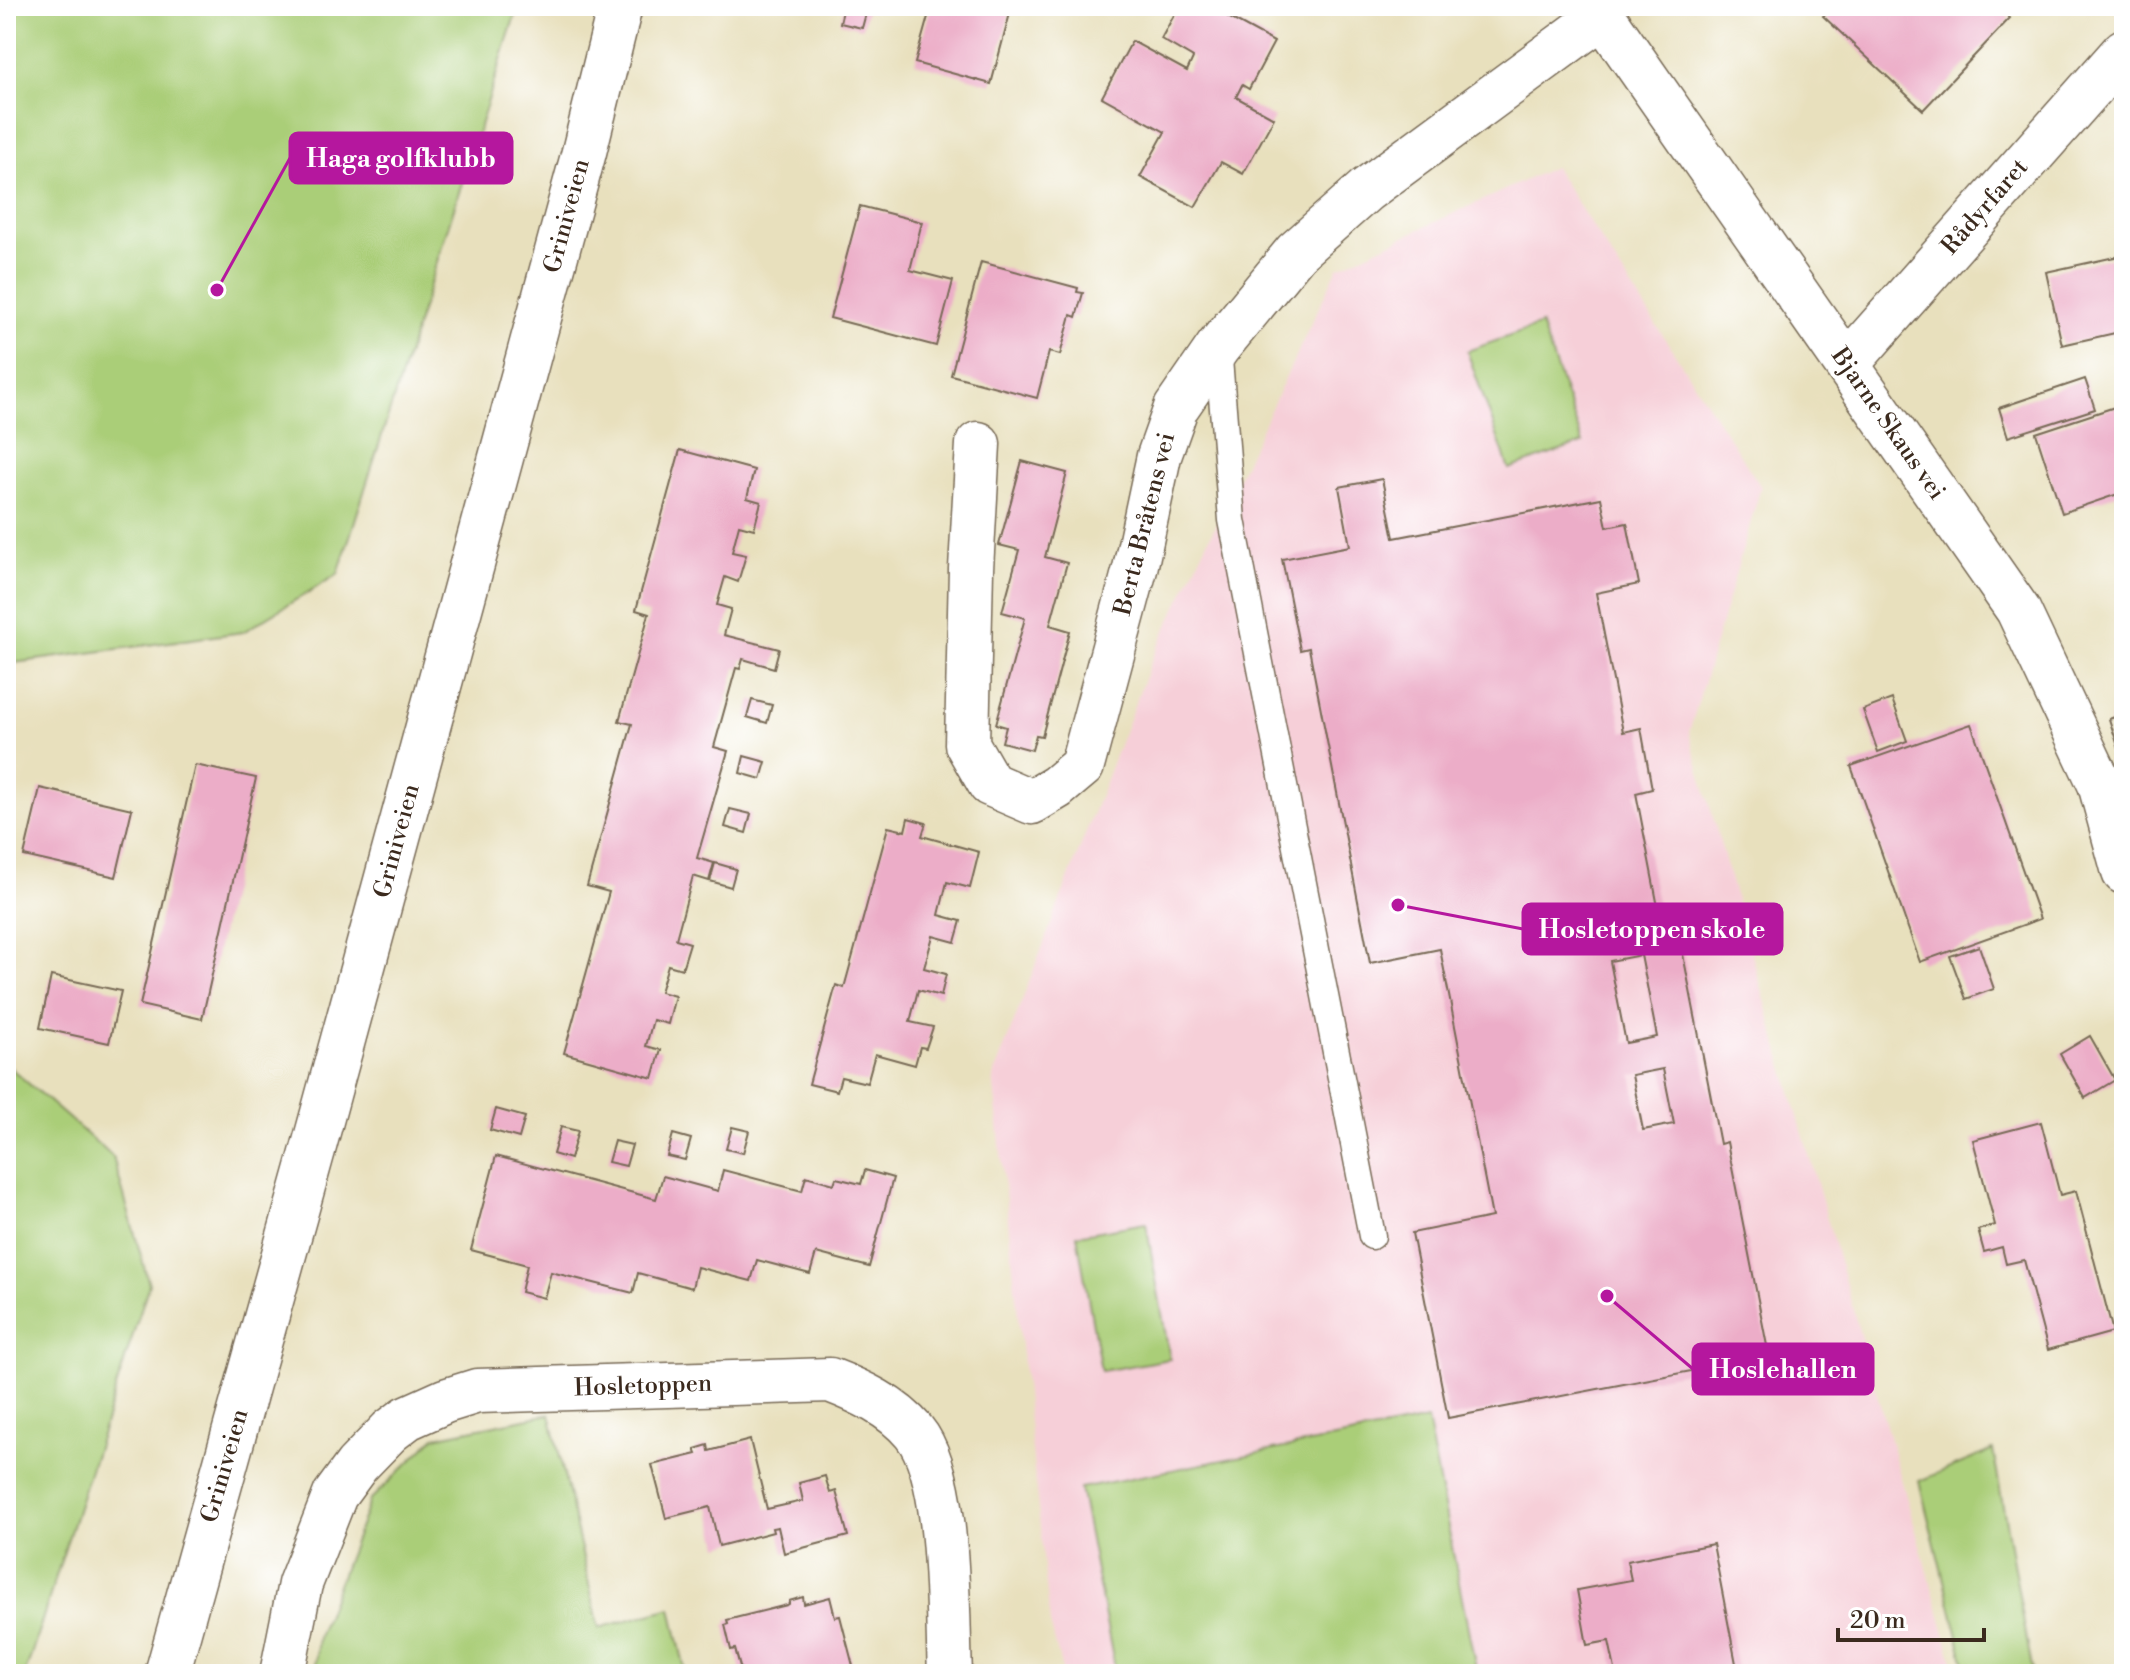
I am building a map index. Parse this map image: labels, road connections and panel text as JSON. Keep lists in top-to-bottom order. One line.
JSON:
{"streets":{"street":["Rådyrfaret","Griniveien","Bjarne Skaus vei","Berta Bråtens vei","Hosletoppen"]},"crossings":[["Rådyrfaret","Bjarne Skaus vei"],["Bjarne Skaus vei","Berta Bråtens vei"]],"places":["Haga golfklubb","Hosletoppen skole","Hoslehallen"],"scale_bar":"20 m"}
